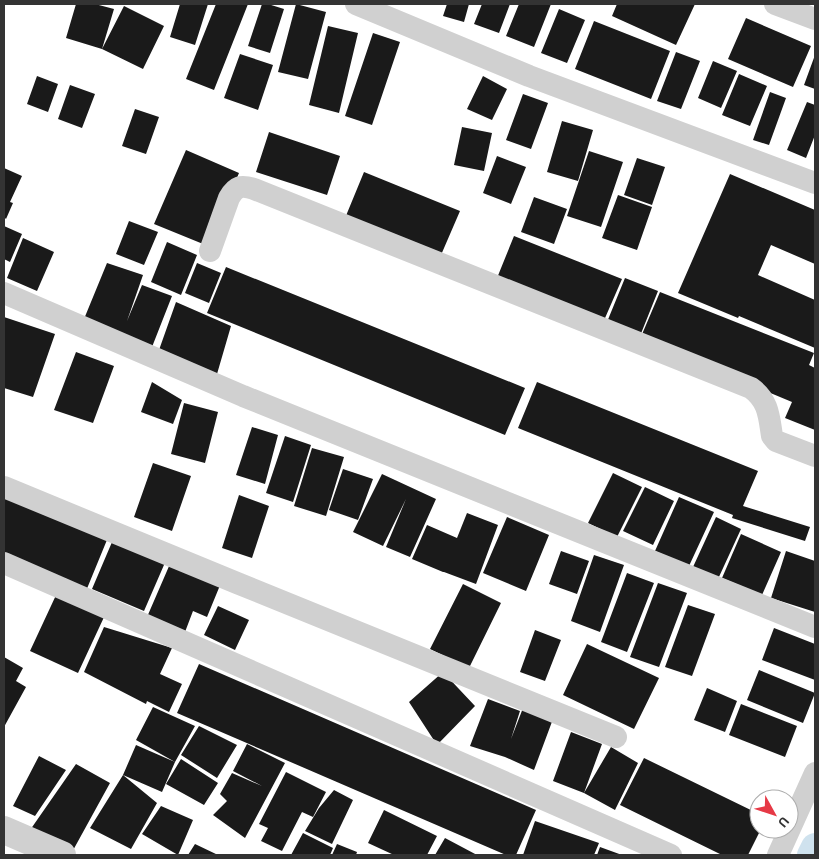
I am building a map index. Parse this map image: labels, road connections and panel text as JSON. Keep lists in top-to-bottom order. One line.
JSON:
{"north":"bottom right"}
